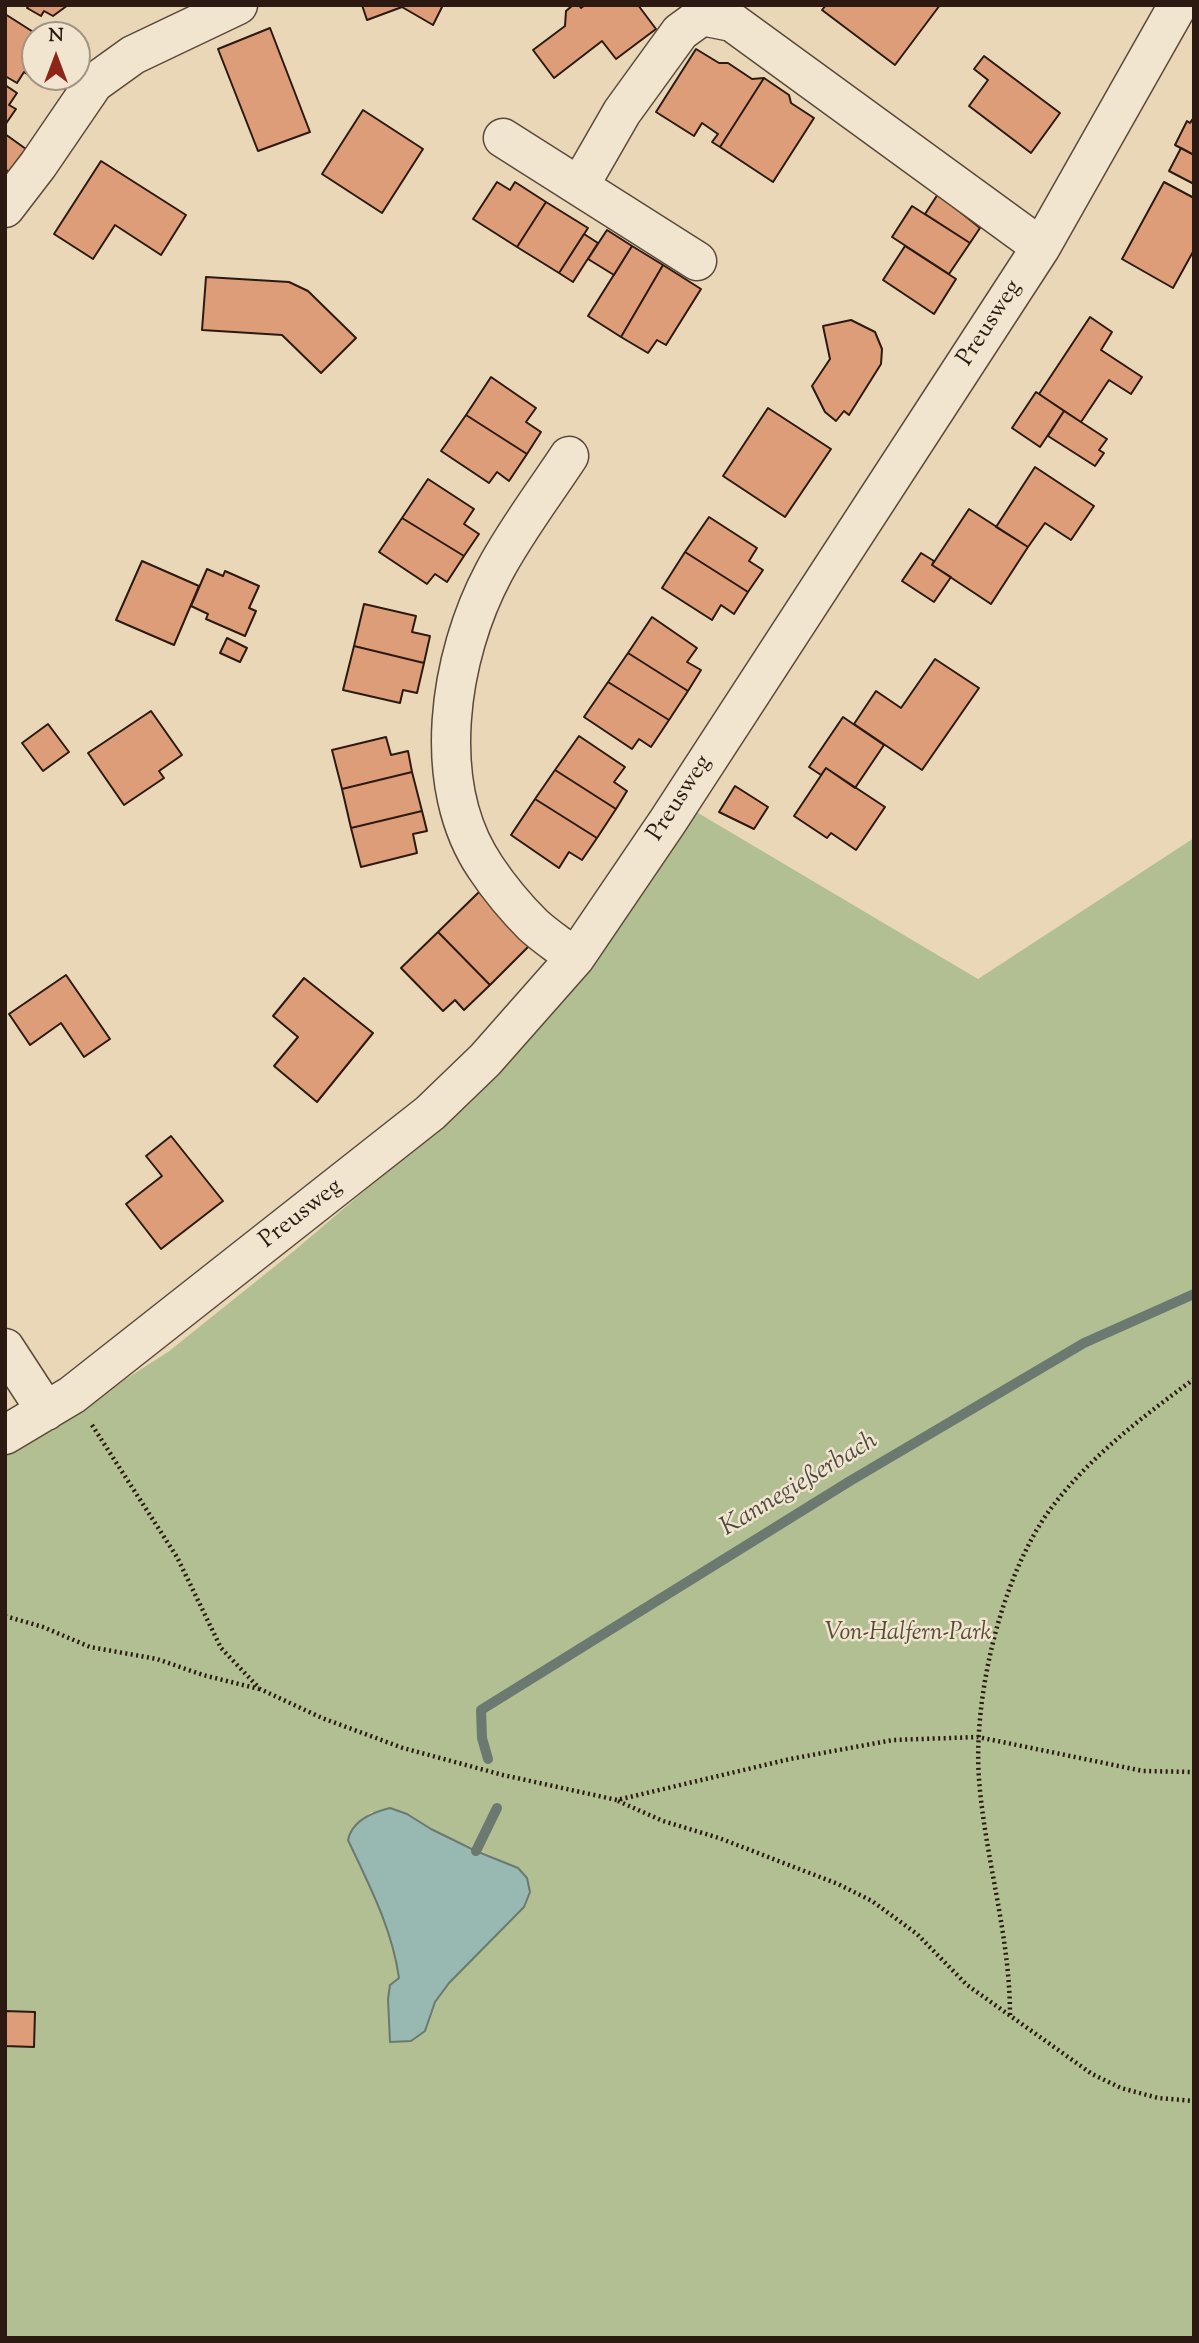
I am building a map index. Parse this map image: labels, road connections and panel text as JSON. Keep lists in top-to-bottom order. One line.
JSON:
{"streets":{"street":["Preusweg"]},"water":["Kannegießerbach"],"parks":["Von-Halfern-Park"],"north":"top"}
